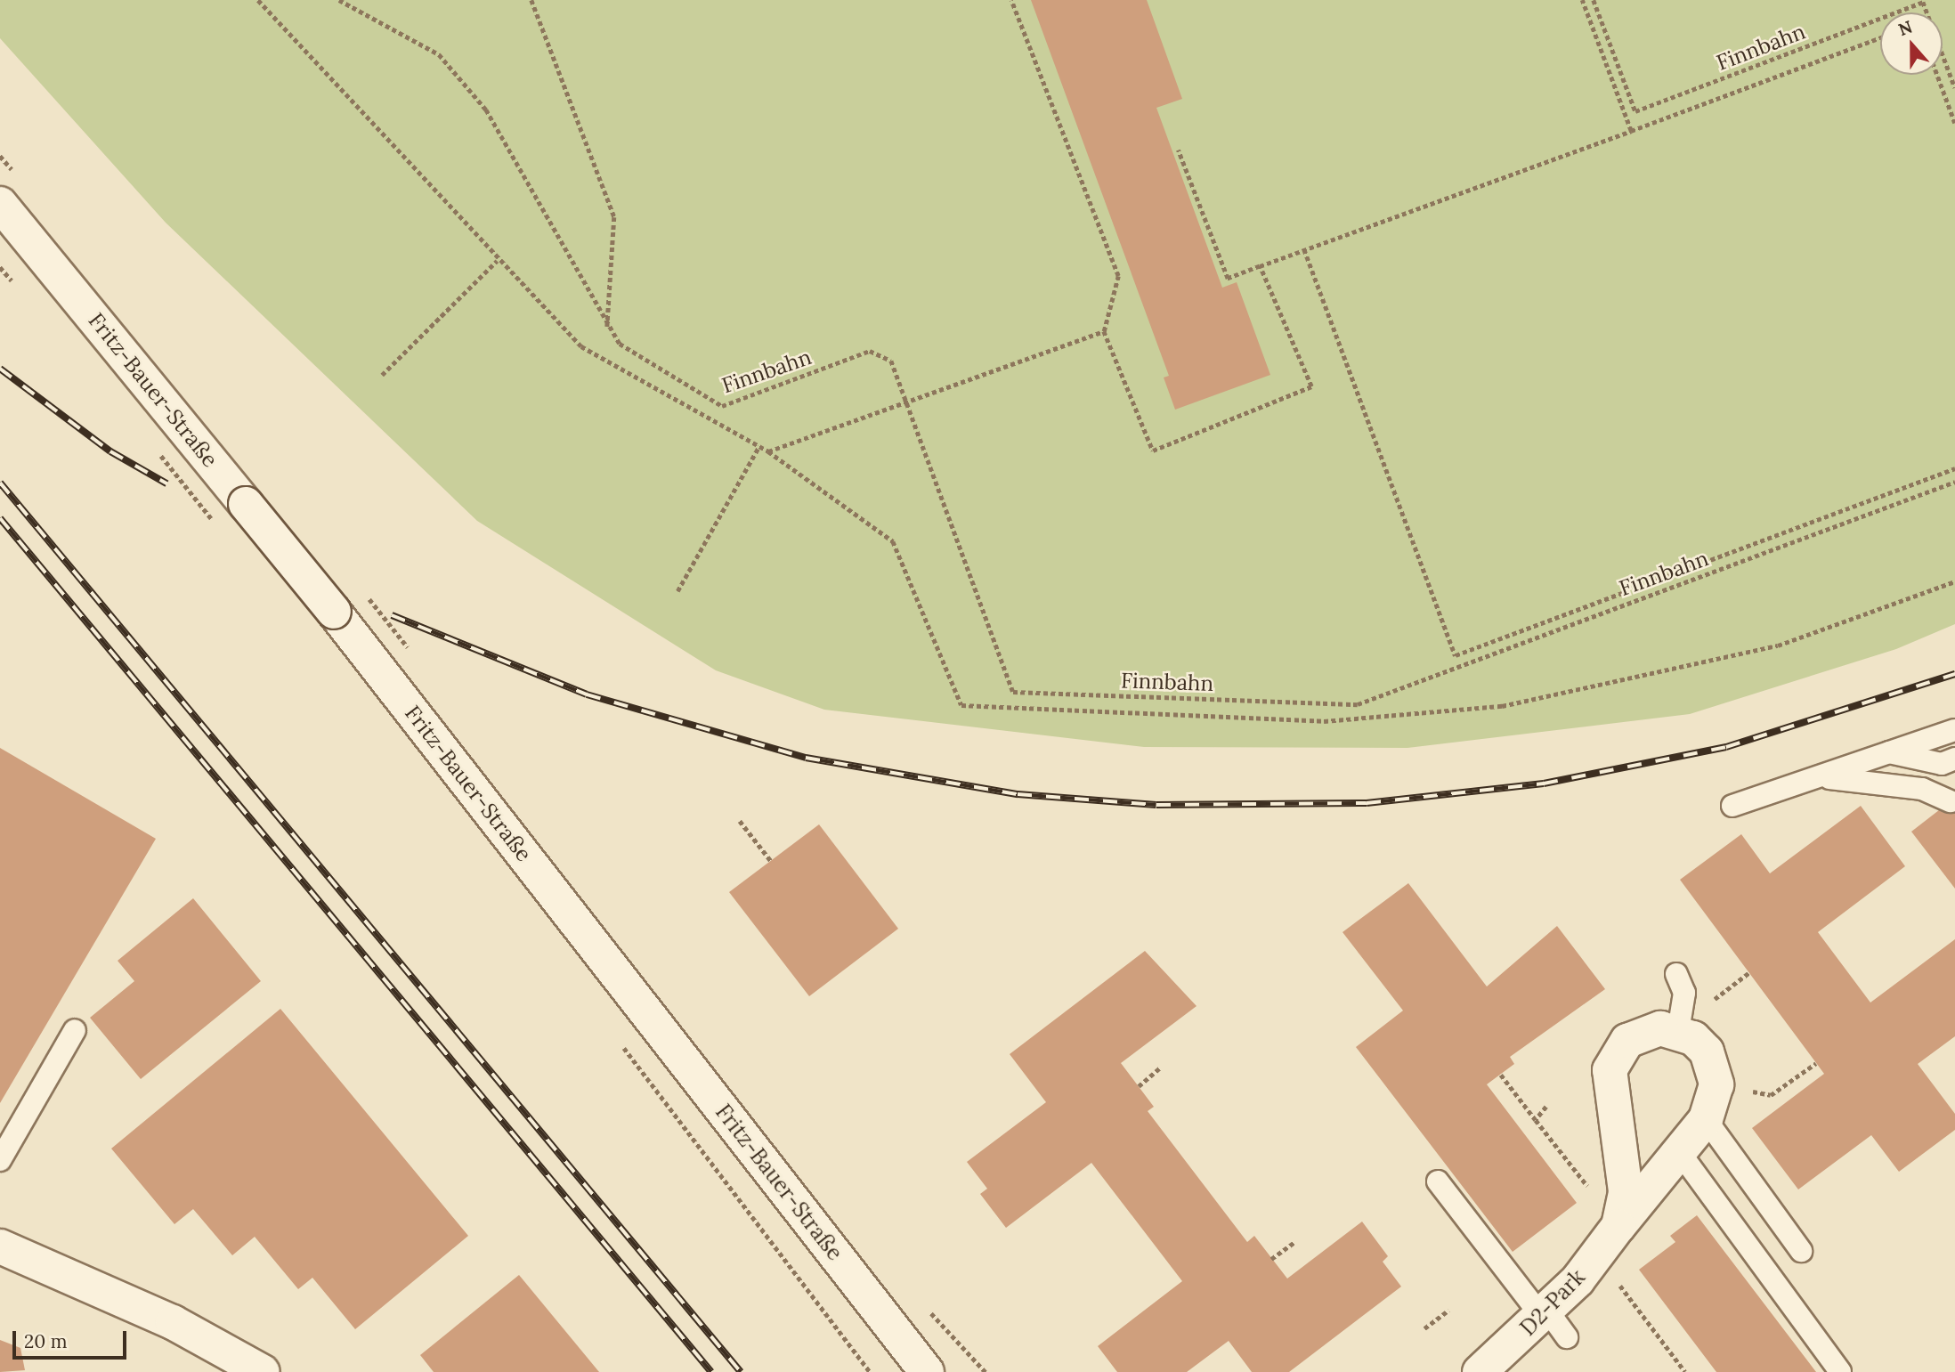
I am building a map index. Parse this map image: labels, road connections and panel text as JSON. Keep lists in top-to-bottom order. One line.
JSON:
{"streets":{"main road":["Fritz-Bauer-Straße","D2-Park"],"path":["Finnbahn"]},"scale_bar":"20 m","north":"top"}
